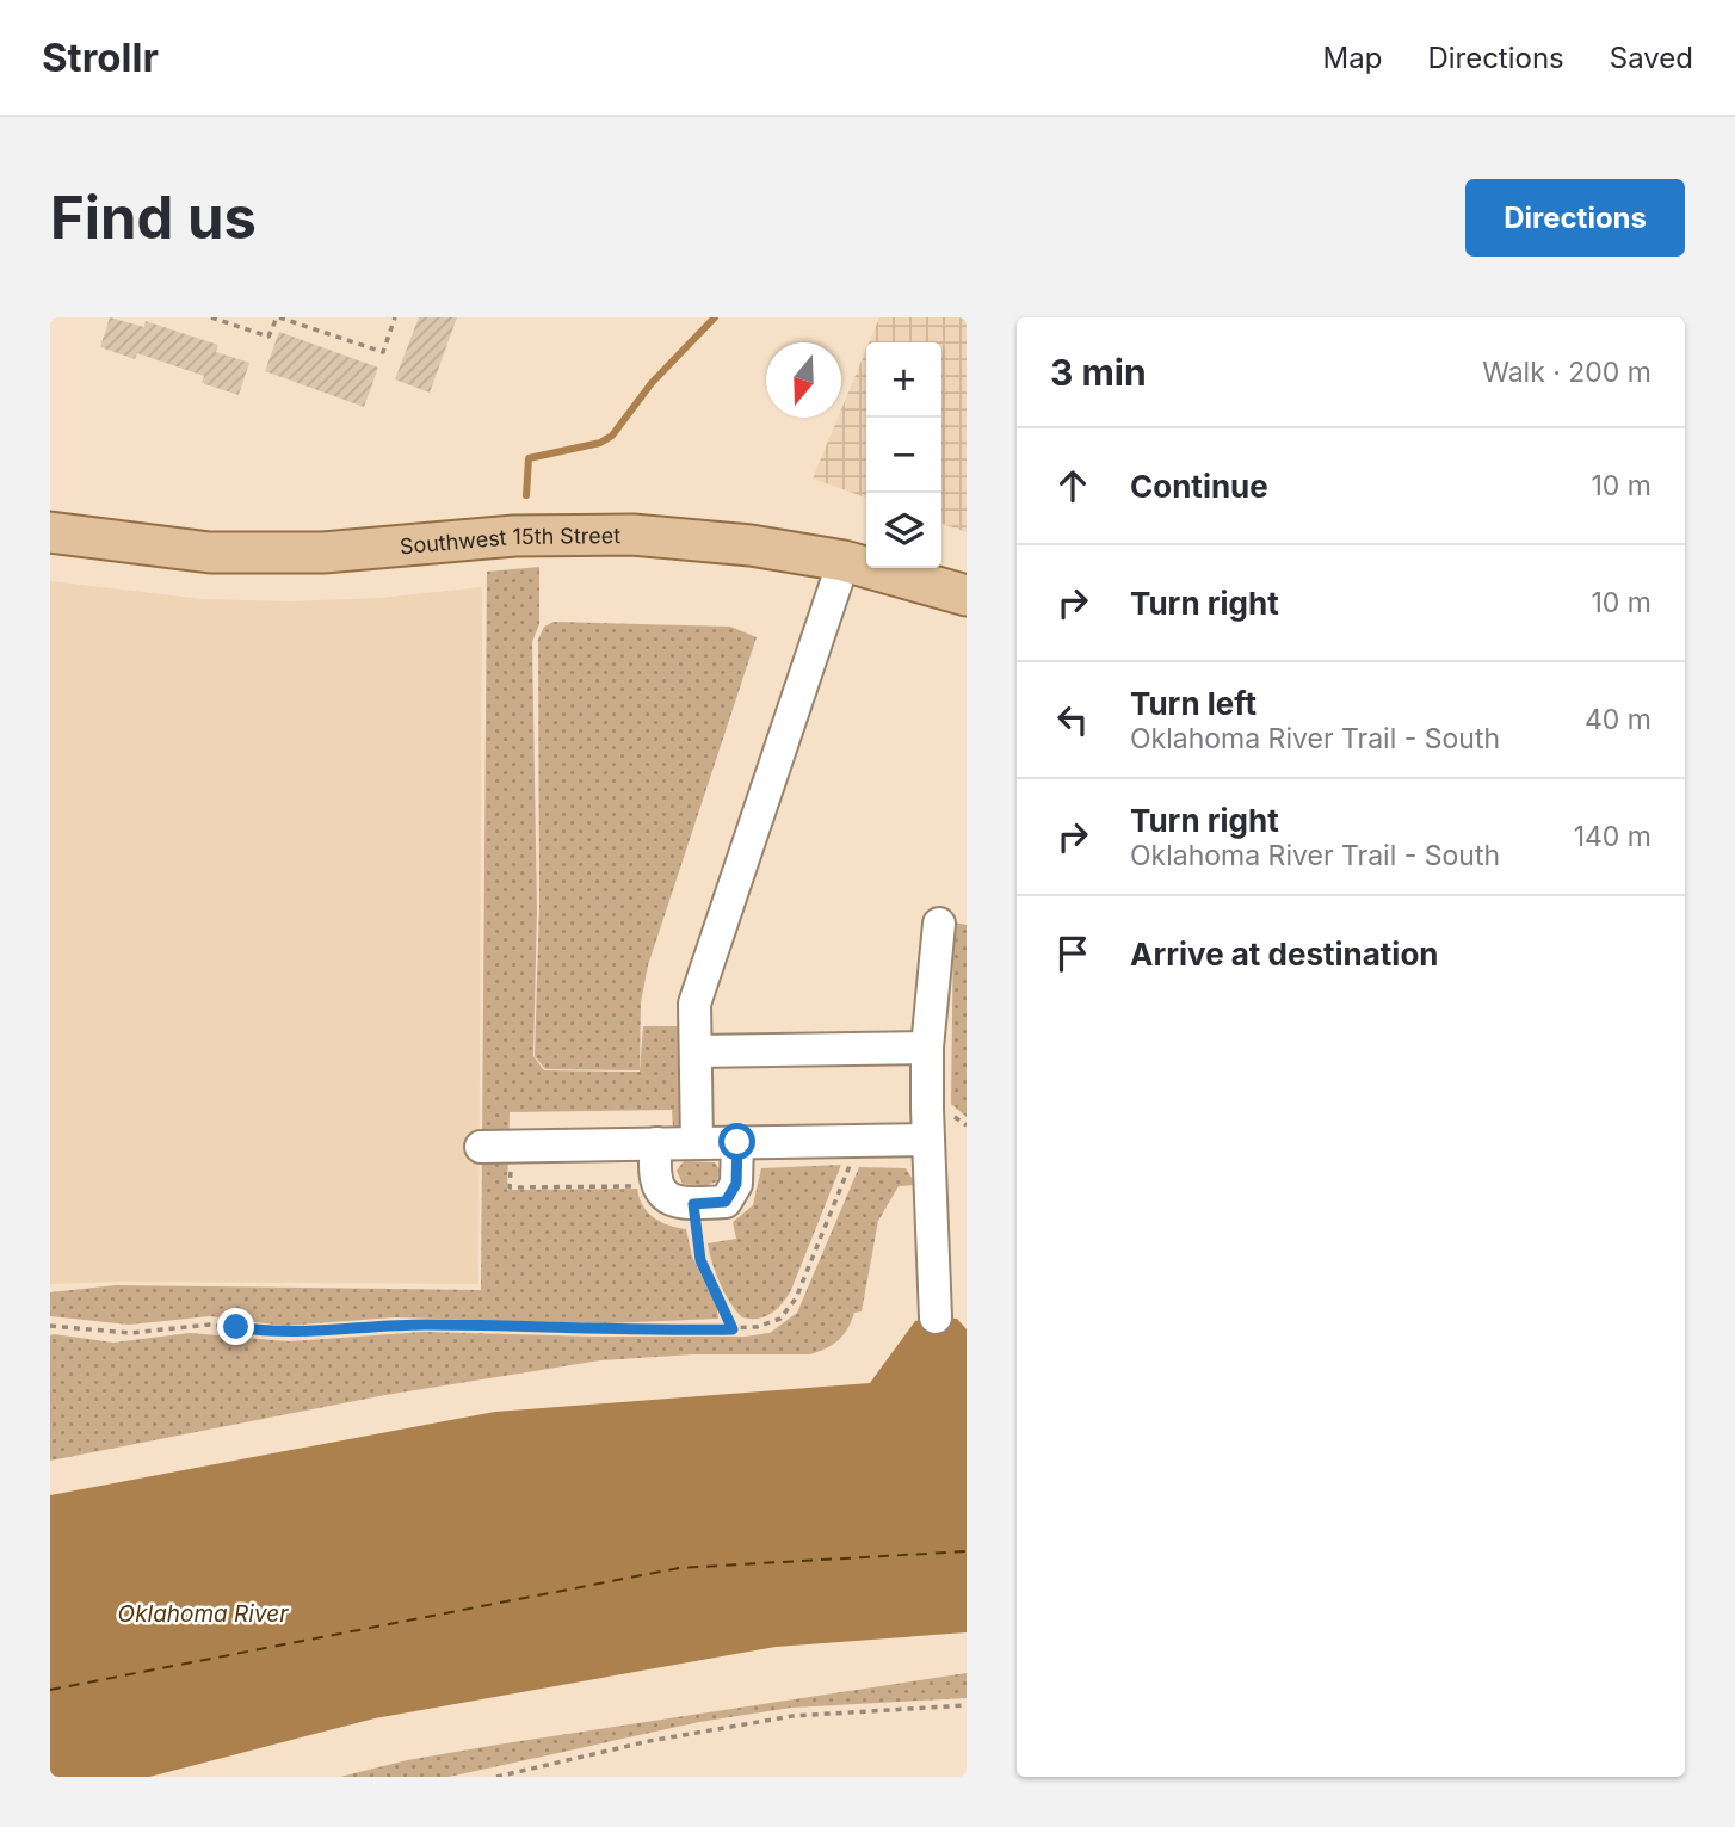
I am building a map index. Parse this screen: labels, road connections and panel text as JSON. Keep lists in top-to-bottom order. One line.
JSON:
{"streets":{"main road":["Southwest 15th Street"]},"water":["Oklahoma River"],"north":"bottom","page":{"header":"Strollr","nav":["Map","Directions","Saved"],"buttons":"Directions","title":"Find us","heading":["3 min","Walk · 200 m"],"map_buttons":["+","−"],"list":[["Continue","10 m"],["Turn right","10 m"],["Turn left","Oklahoma River Trail - South","40 m"],["Turn right","Oklahoma River Trail - South","140 m"],"Arrive at destination"]}}
